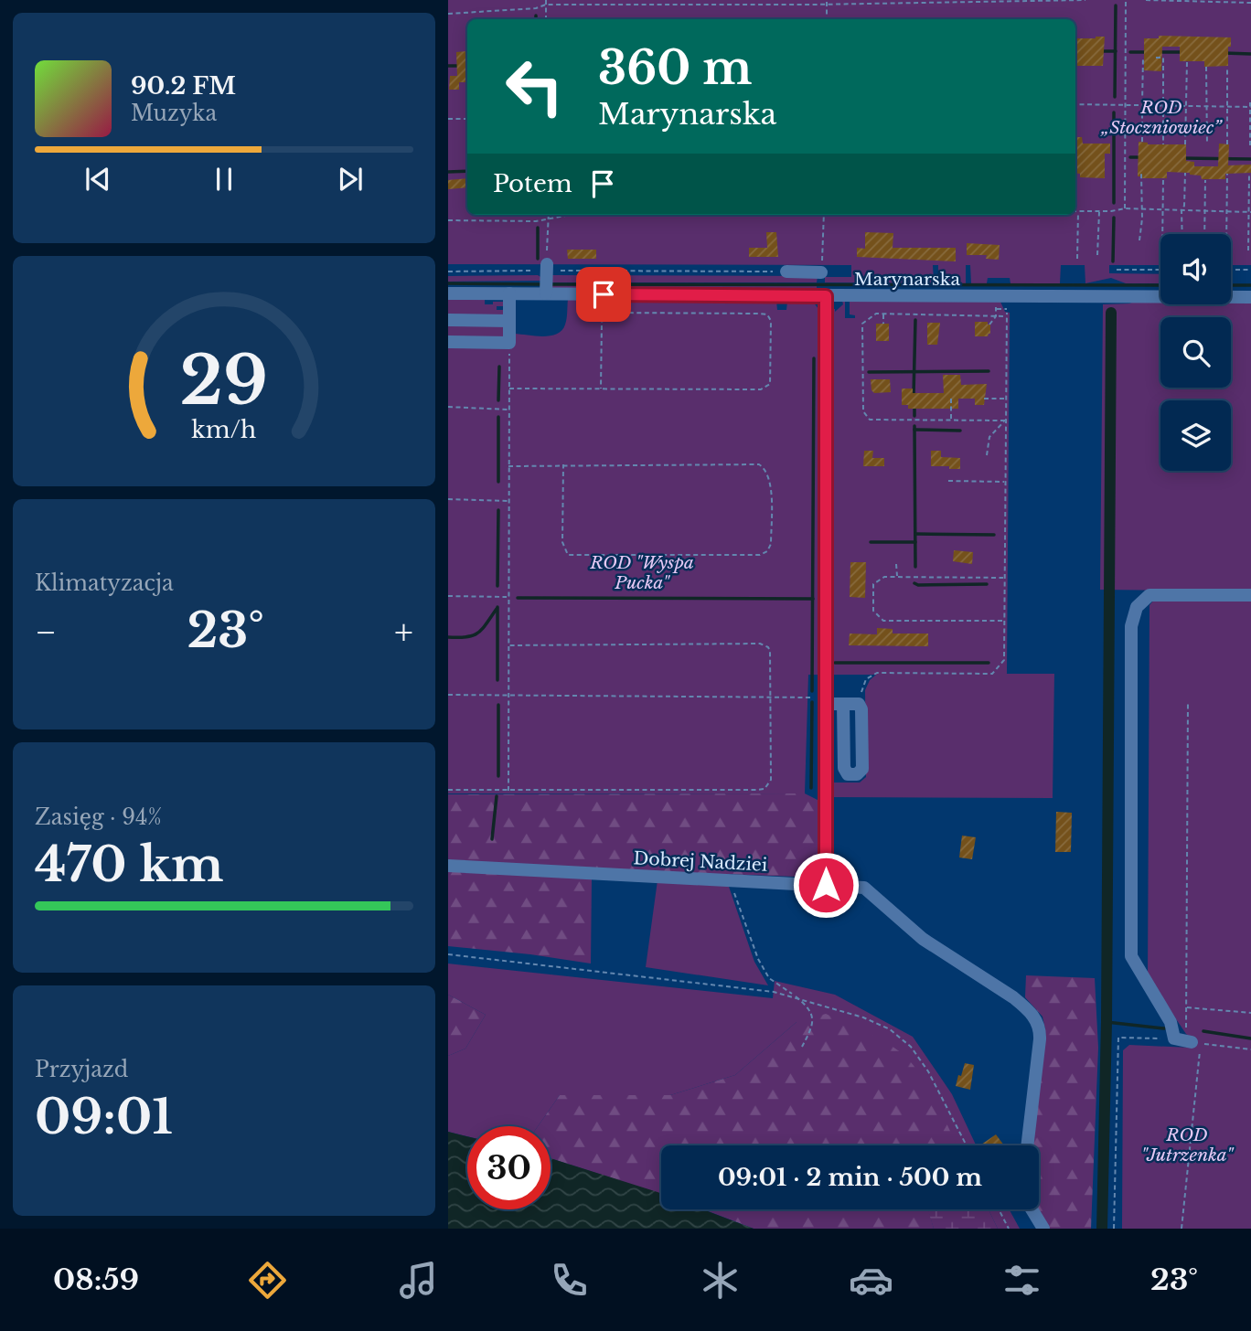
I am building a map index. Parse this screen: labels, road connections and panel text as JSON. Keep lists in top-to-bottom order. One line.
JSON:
{"streets":{"street":["Marynarska","Dobrej Nadziei"]},"parks":["ROD „Stoczniowiec”","ROD \"Wyspa Pucka\"","ROD \"Jutrzenka\""],"page":{"turn":["360 m","Marynarska"],"song":["90.2 FM","Muzyka"],"then":"Potem","tile":["Klimatyzacja",["Zasięg · 94%","470 km"],["Przyjazd","09:01"]],"heat":["−","23°","+"],"limit":"30","trip":"09:01 · 2 min · 500 m","tabs":["08:59","23°"],"gauge":["29","km/h"]}}
